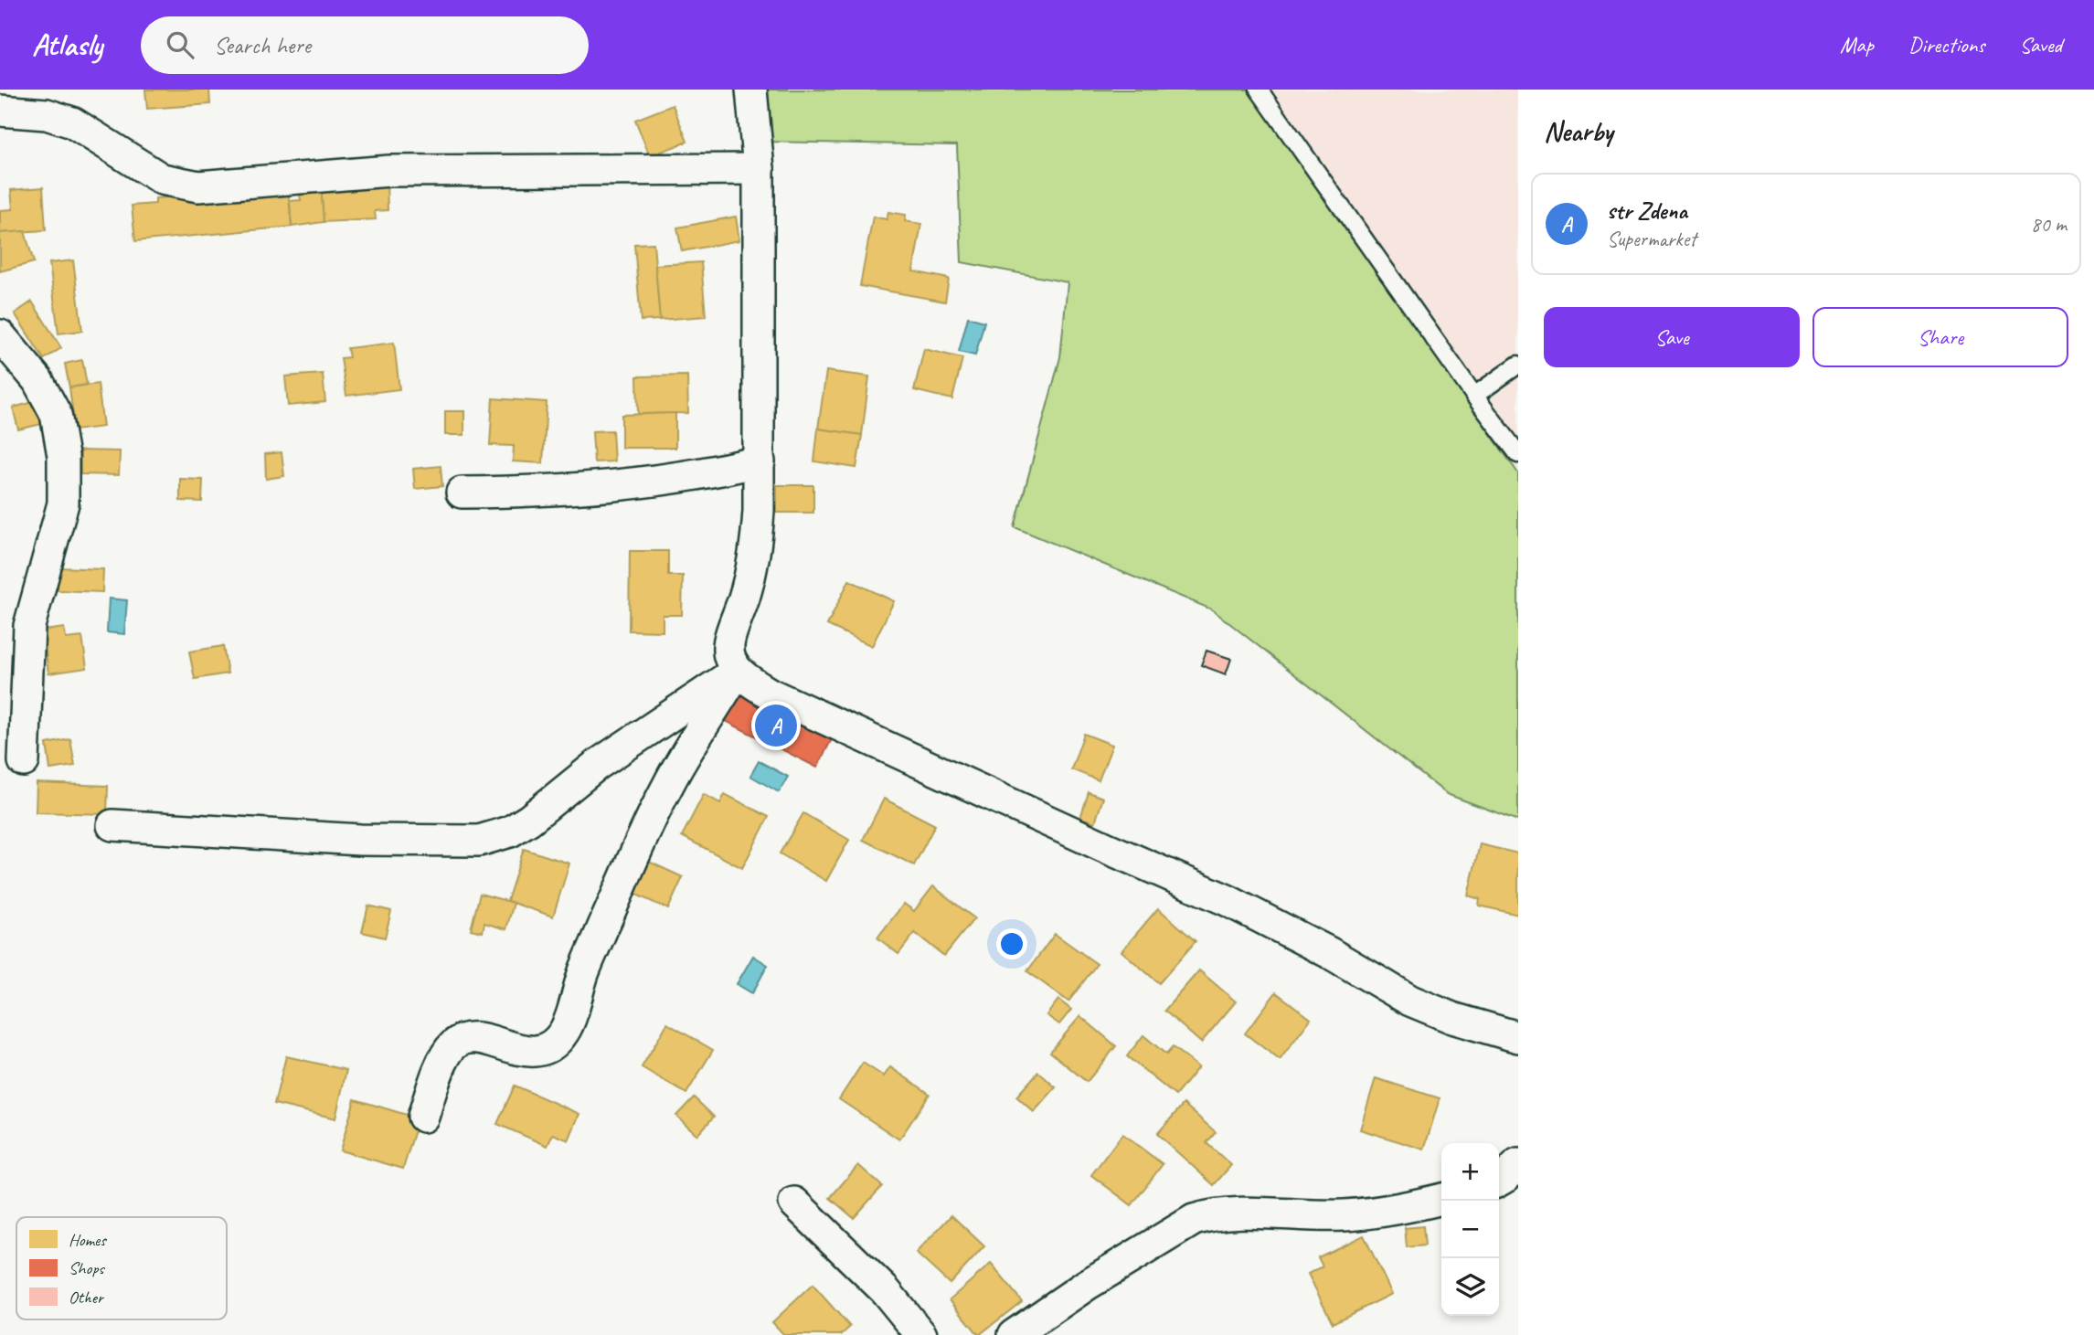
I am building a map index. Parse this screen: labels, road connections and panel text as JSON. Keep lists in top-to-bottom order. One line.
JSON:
{"legend":["Homes","Shops","Other"],"page":{"header":"Atlasly","search":"Search here","nav":["Map","Directions","Saved"],"heading":"Nearby","list":[{"mark":"A","name":"str Zdena","note":"Supermarket","value":"80 m"}],"buttons":["Save","Share"],"pins":"A","map_buttons":["+","−"]}}
